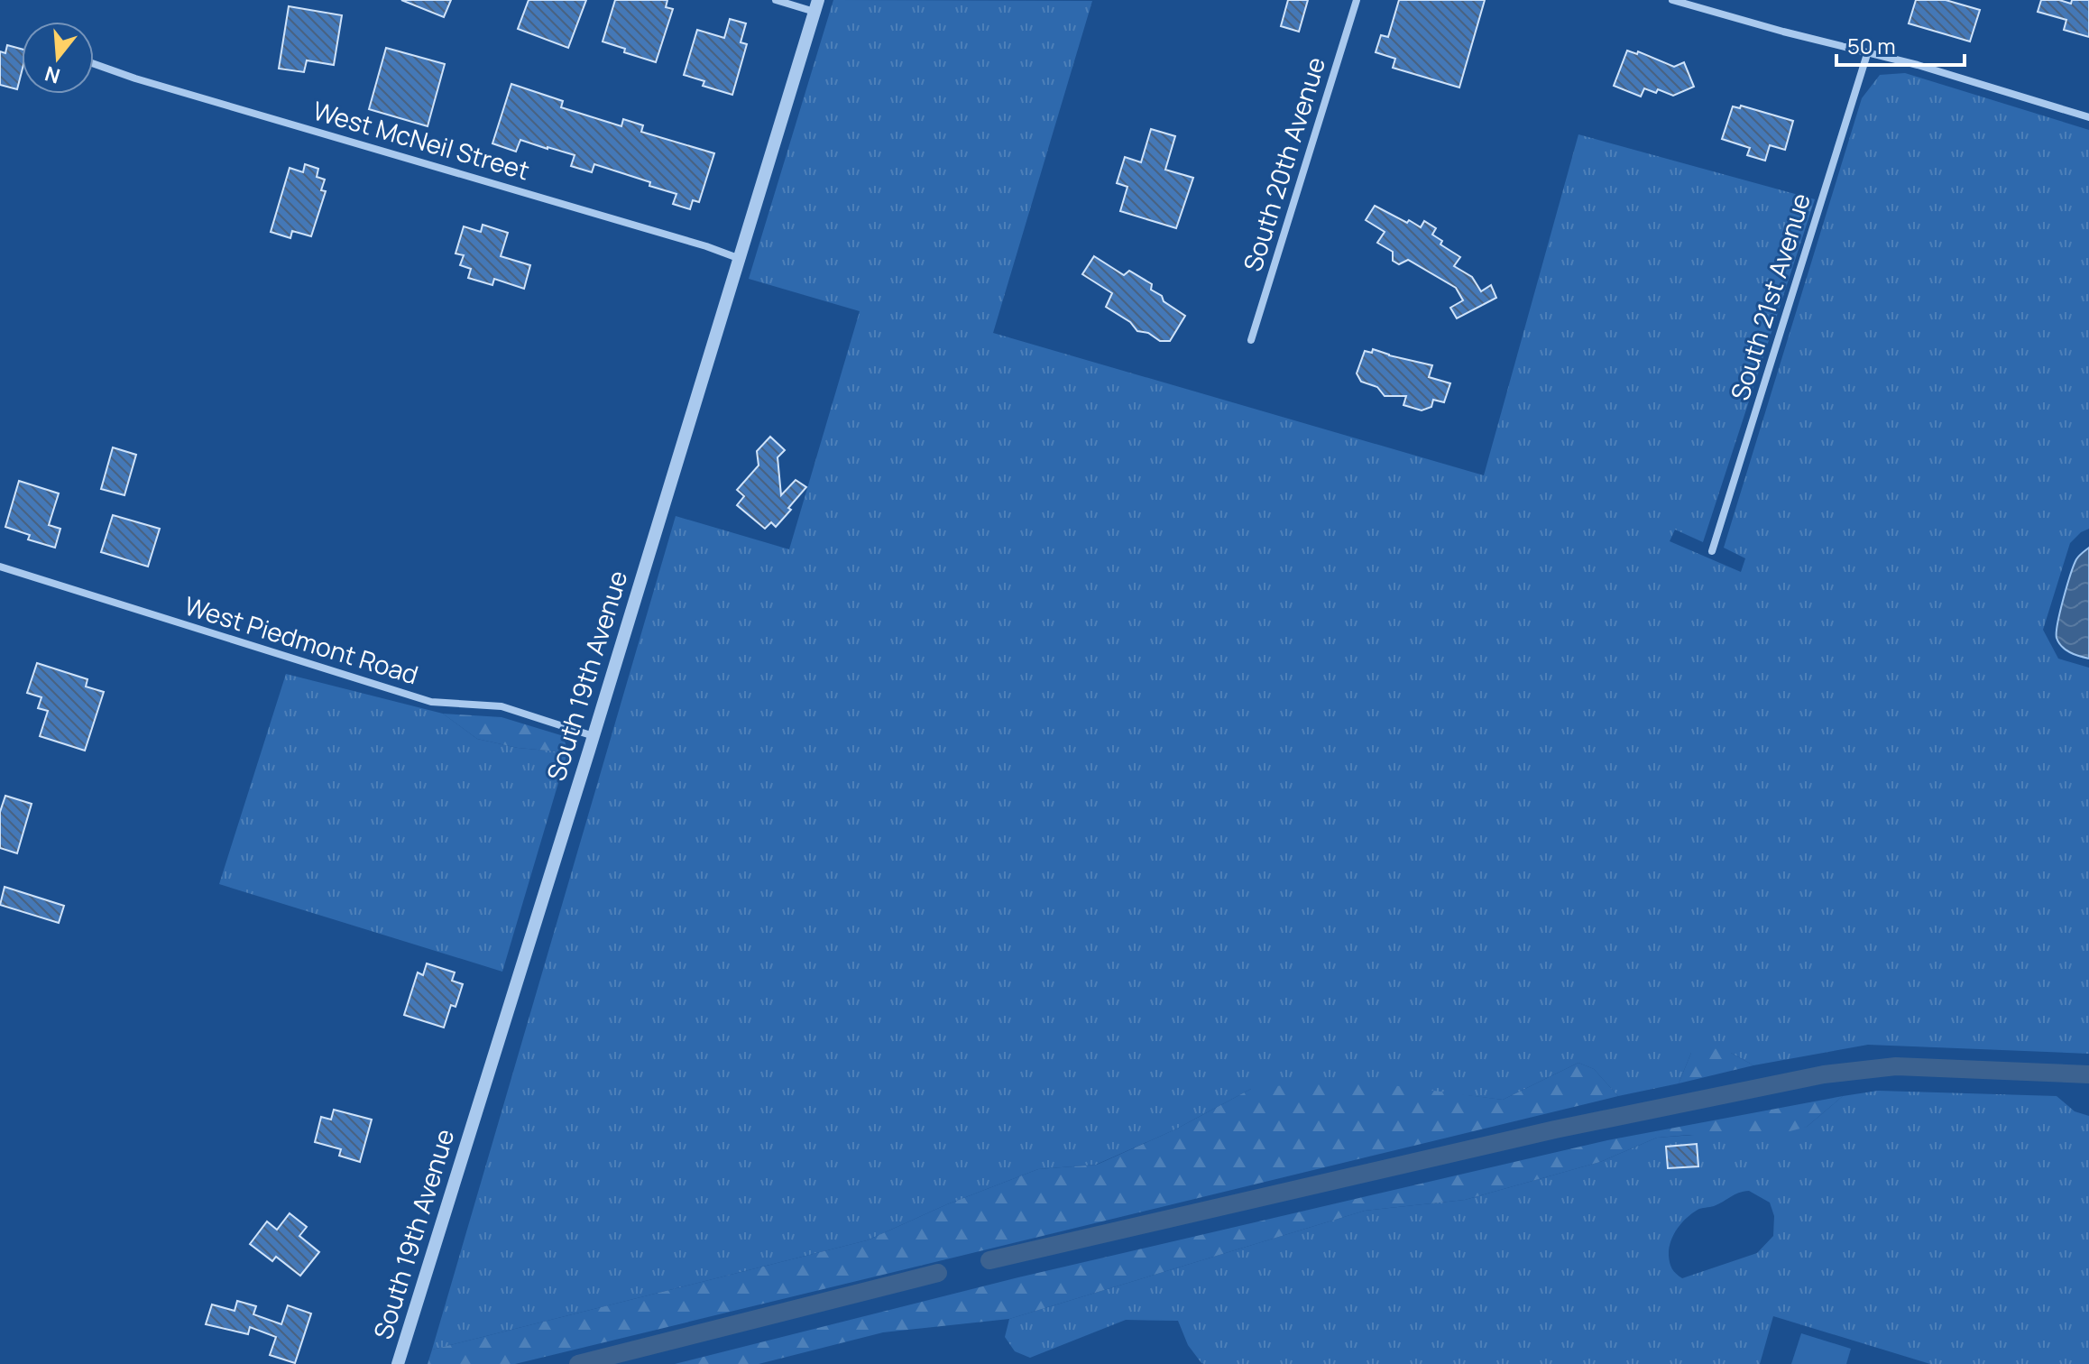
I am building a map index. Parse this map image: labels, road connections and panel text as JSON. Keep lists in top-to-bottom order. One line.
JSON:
{"streets":{"street":["West McNeil Street","South 20th Avenue","South 21st Avenue","West Piedmont Road","South 19th Avenue"]},"crossings":[["West McNeil Street","South 19th Avenue"],["West Piedmont Road","South 19th Avenue"]],"scale_bar":"50 m","north":"bottom"}
